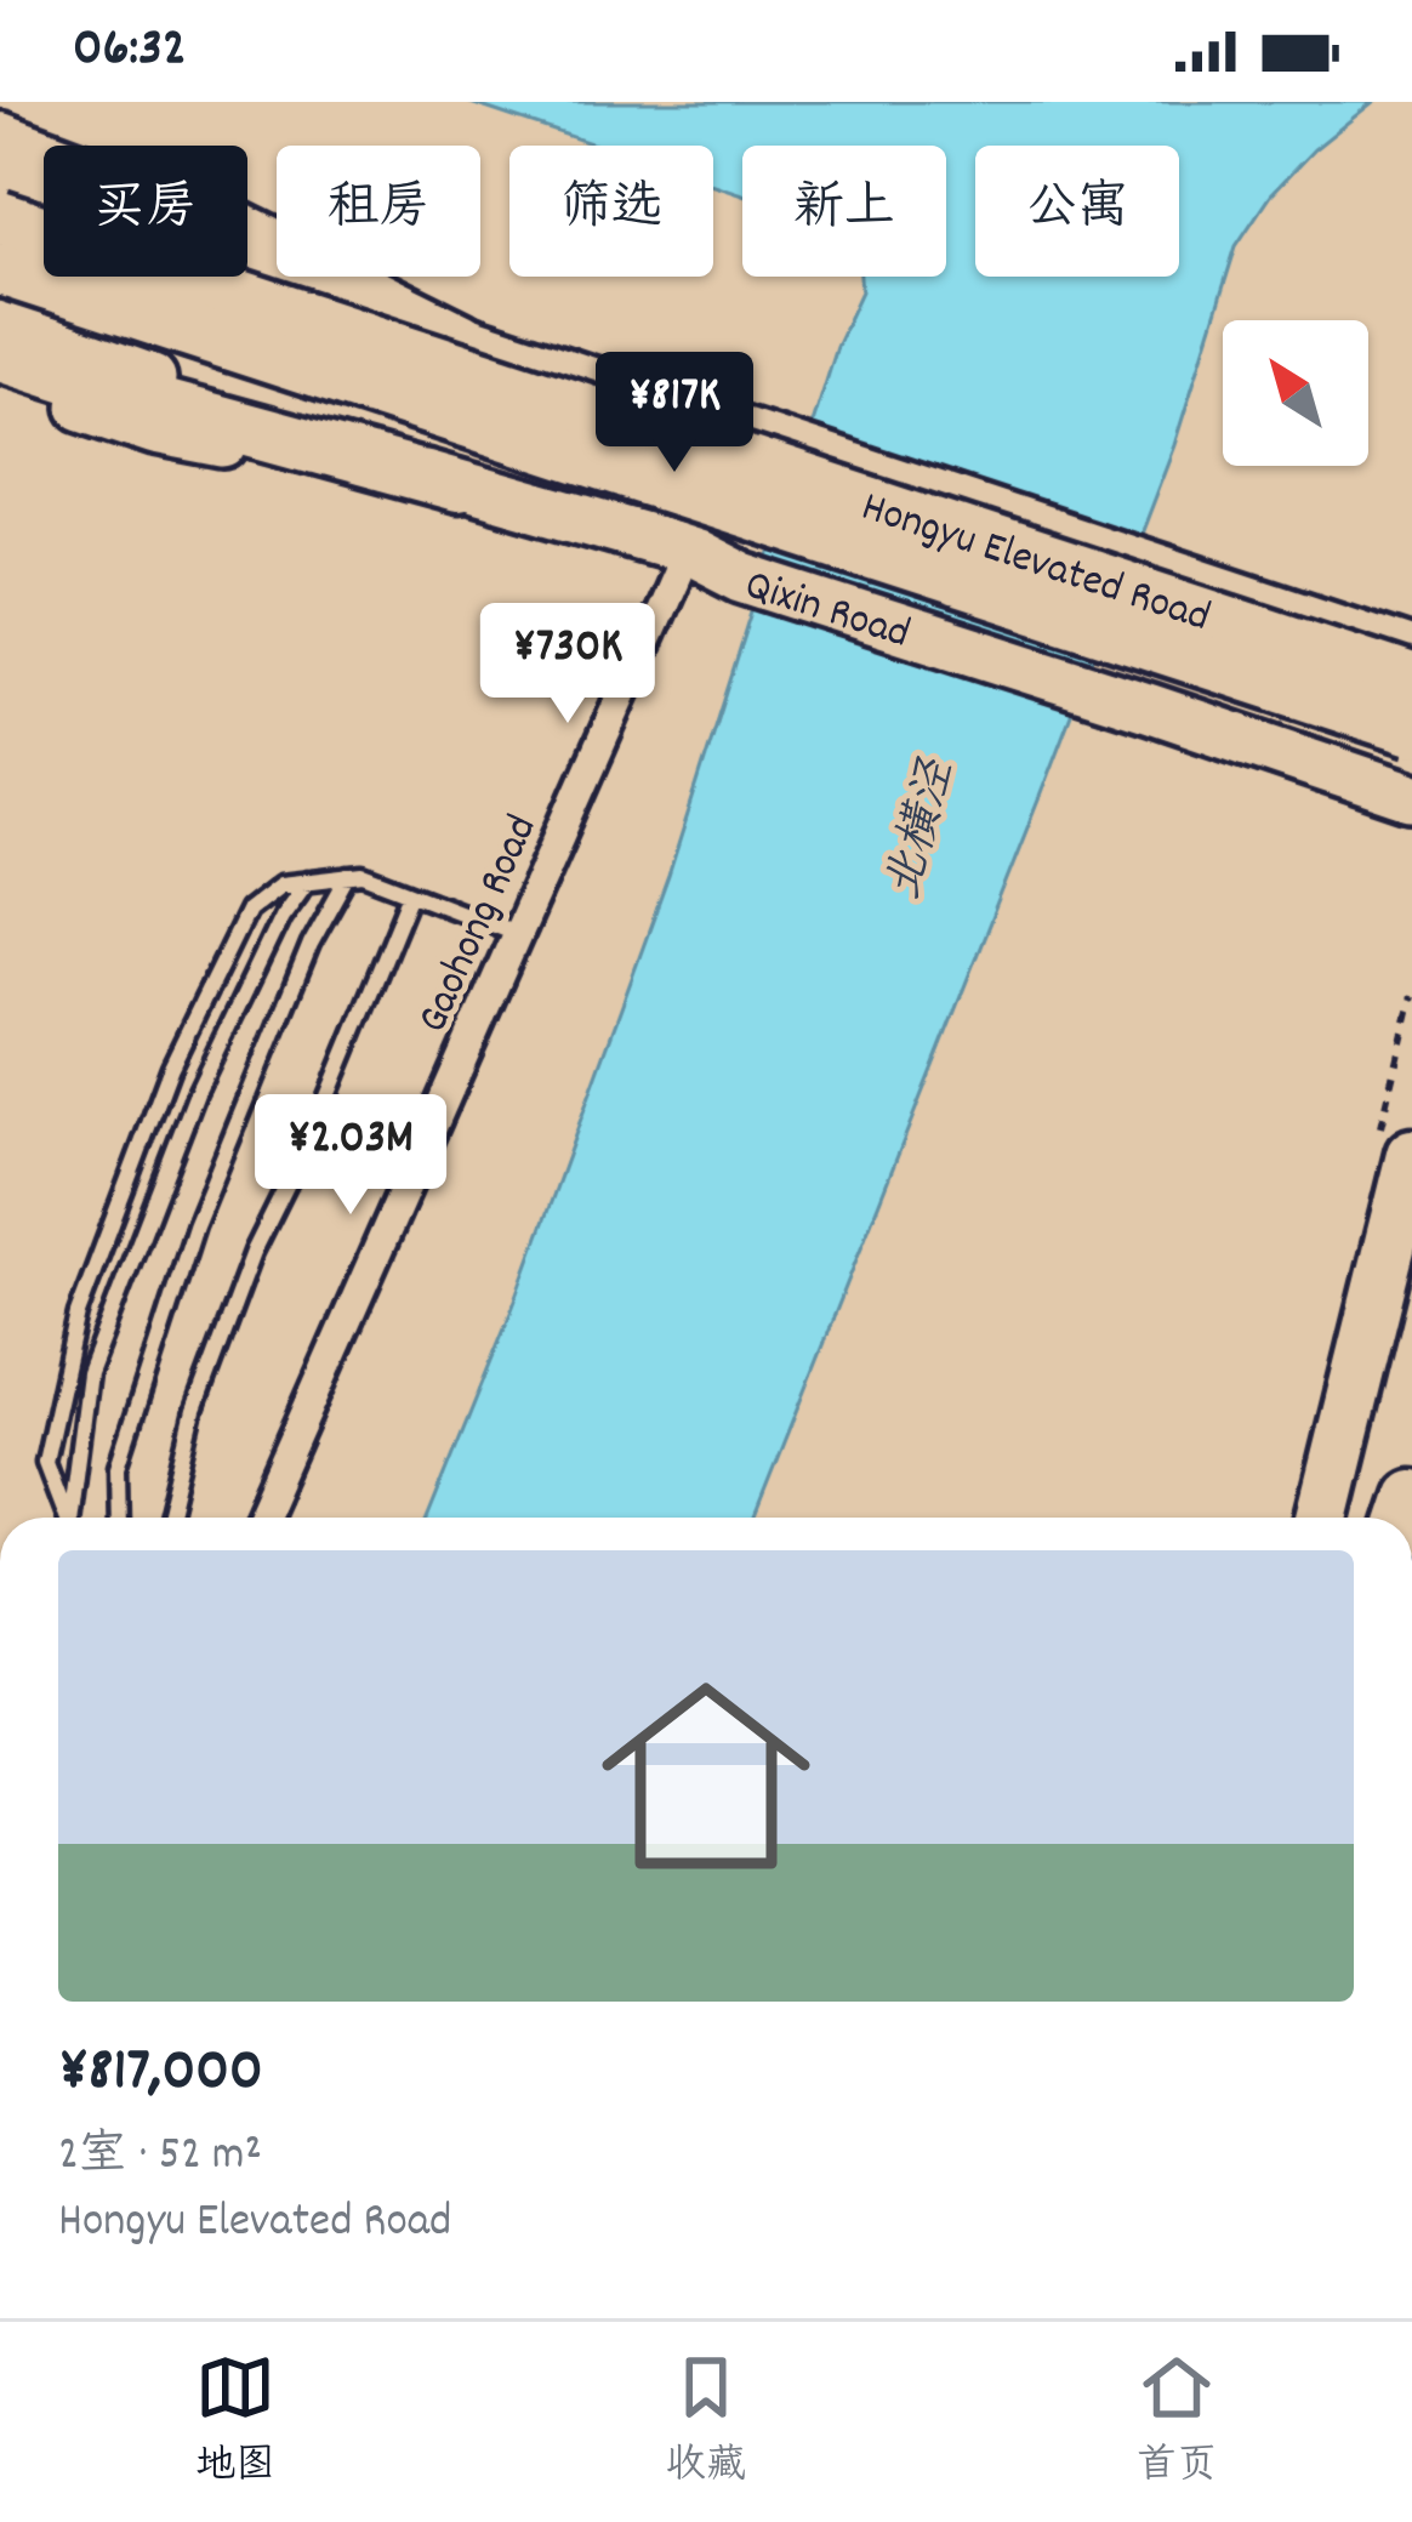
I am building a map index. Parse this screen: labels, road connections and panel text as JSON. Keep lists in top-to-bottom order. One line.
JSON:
{"streets":{"highway":["Hongyu Elevated Road"],"main road":["Qixin Road"],"street":["Gaohong Road"]},"crossings":[["Qixin Road","Gaohong Road"]],"water":["北横泾"],"north":"top left","page":{"status":"06:32","chip":["买房","租房","筛选","新上","公寓"],"price":["¥817K","¥730K","¥2.03M"],"list":[{"name":"¥817,000","note":"2室 · 52 m² · Hongyu Elevated Road"}],"tabs":["地图","收藏","首页"]}}
